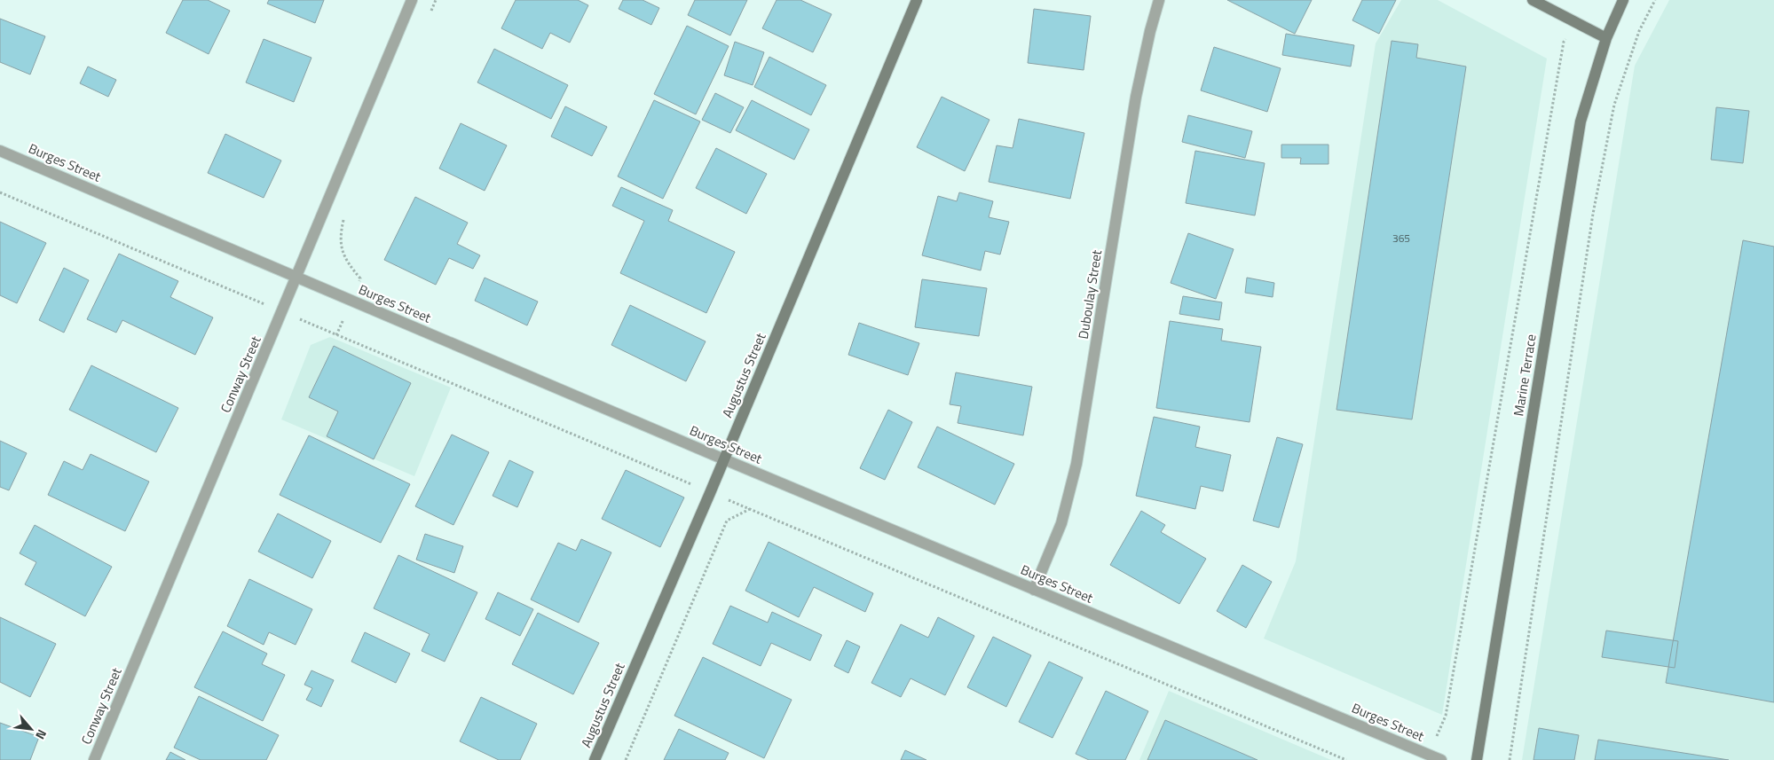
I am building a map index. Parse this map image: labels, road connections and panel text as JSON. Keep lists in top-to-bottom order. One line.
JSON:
{"streets":{"street":["Burges Street","Duboulay Street","Conway Street","Augustus Street","Marine Terrace"]},"crossings":[["Burges Street","Duboulay Street"],["Burges Street","Conway Street"],["Burges Street","Augustus Street"]],"house_numbers":["365"],"north":"bottom right"}
